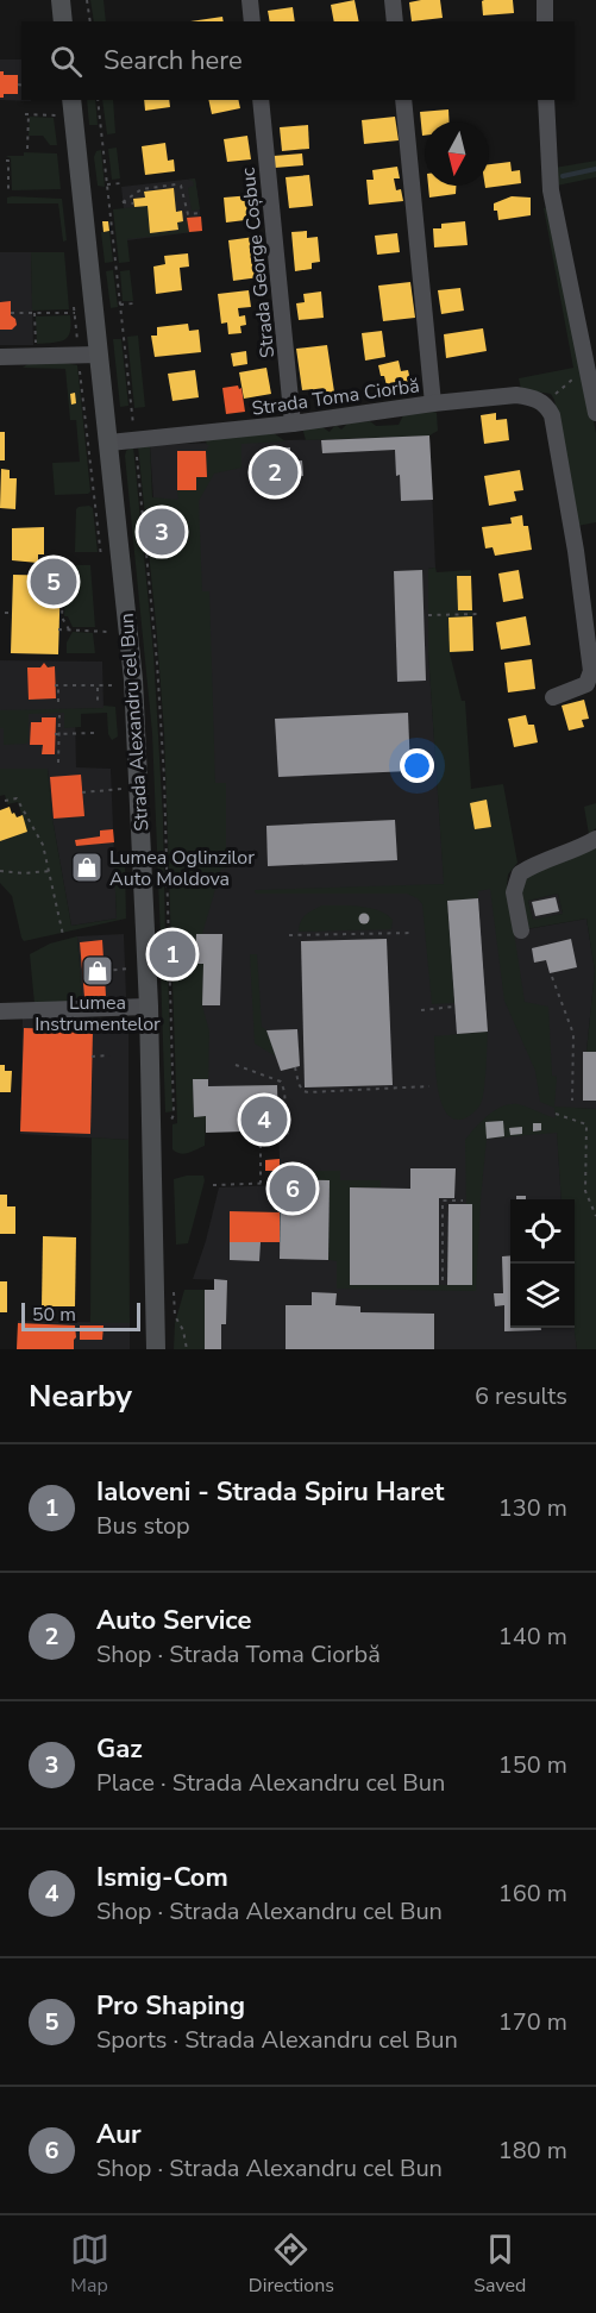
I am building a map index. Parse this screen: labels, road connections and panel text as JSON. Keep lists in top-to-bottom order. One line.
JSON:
{"streets":{"main road":["Strada Alexandru cel Bun"],"street":["Strada George Coșbuc","Strada Toma Ciorbă"]},"crossings":[["Strada George Coșbuc","Strada Toma Ciorbă"],["Strada Toma Ciorbă","Strada Alexandru cel Bun"]],"places":{"shop":["Lumea Oglinzilor Auto Moldova","Lumea Instrumentelor"]},"scale_bar":"50 m","north":"bottom","page":{"search":"Search here","pins":["2","3","5","1","4","6"],"scale":"50 m","heading":["Nearby","6 results"],"list":[{"mark":"1","name":"Ialoveni - Strada Spiru Haret","note":"Bus stop","value":"130 m"},{"mark":"2","name":"Auto Service","note":"Shop · Strada Toma Ciorbă","value":"140 m"},{"mark":"3","name":"Gaz","note":"Place · Strada Alexandru cel Bun","value":"150 m"},{"mark":"4","name":"Ismig-Com","note":"Shop · Strada Alexandru cel Bun","value":"160 m"},{"mark":"5","name":"Pro Shaping","note":"Sports · Strada Alexandru cel Bun","value":"170 m"},{"mark":"6","name":"Aur","note":"Shop · Strada Alexandru cel Bun","value":"180 m"}],"nav":["Map","Directions","Saved"]}}
